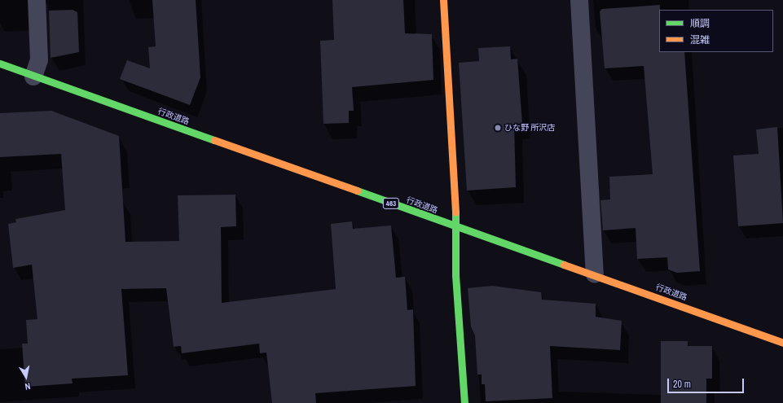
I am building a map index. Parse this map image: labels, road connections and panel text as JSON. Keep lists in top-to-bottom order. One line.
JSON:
{"streets":{"main road":["行政道路","463"]},"places":["ひな野 所沢店"],"legend":["順調","混雑"],"scale_bar":"20 m","north":"bottom"}
